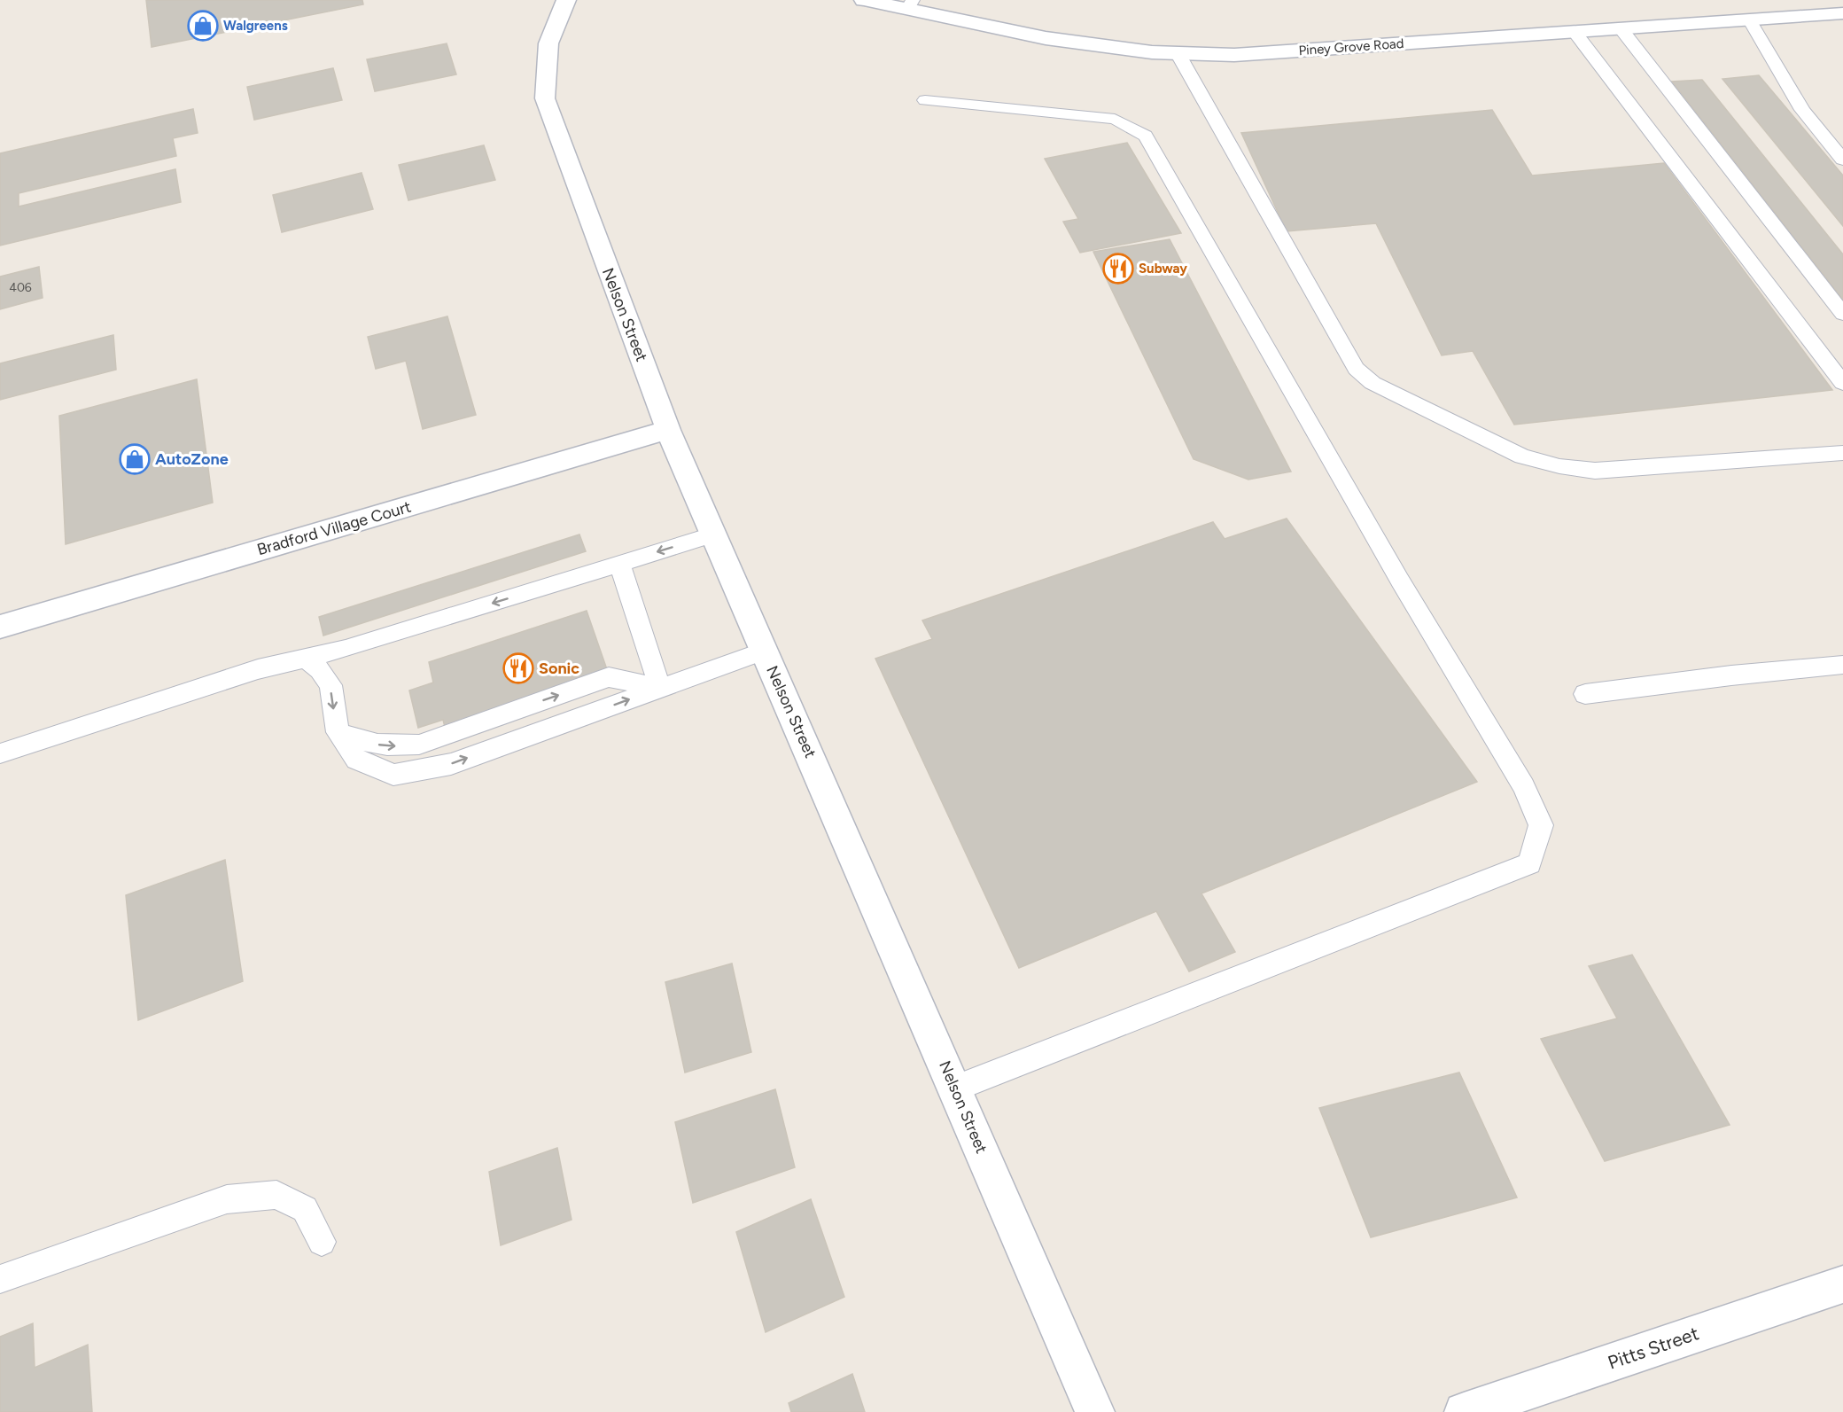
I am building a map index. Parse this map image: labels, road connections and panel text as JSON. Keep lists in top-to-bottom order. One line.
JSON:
{"streets":{"street":["Piney Grove Road","Nelson Street","Bradford Village Court","Pitts Street"]},"crossings":[["Nelson Street","Bradford Village Court"]],"places":{"shop":["Walgreens","AutoZone"],"restaurant":["Subway","Sonic"]},"house_numbers":["406"]}
